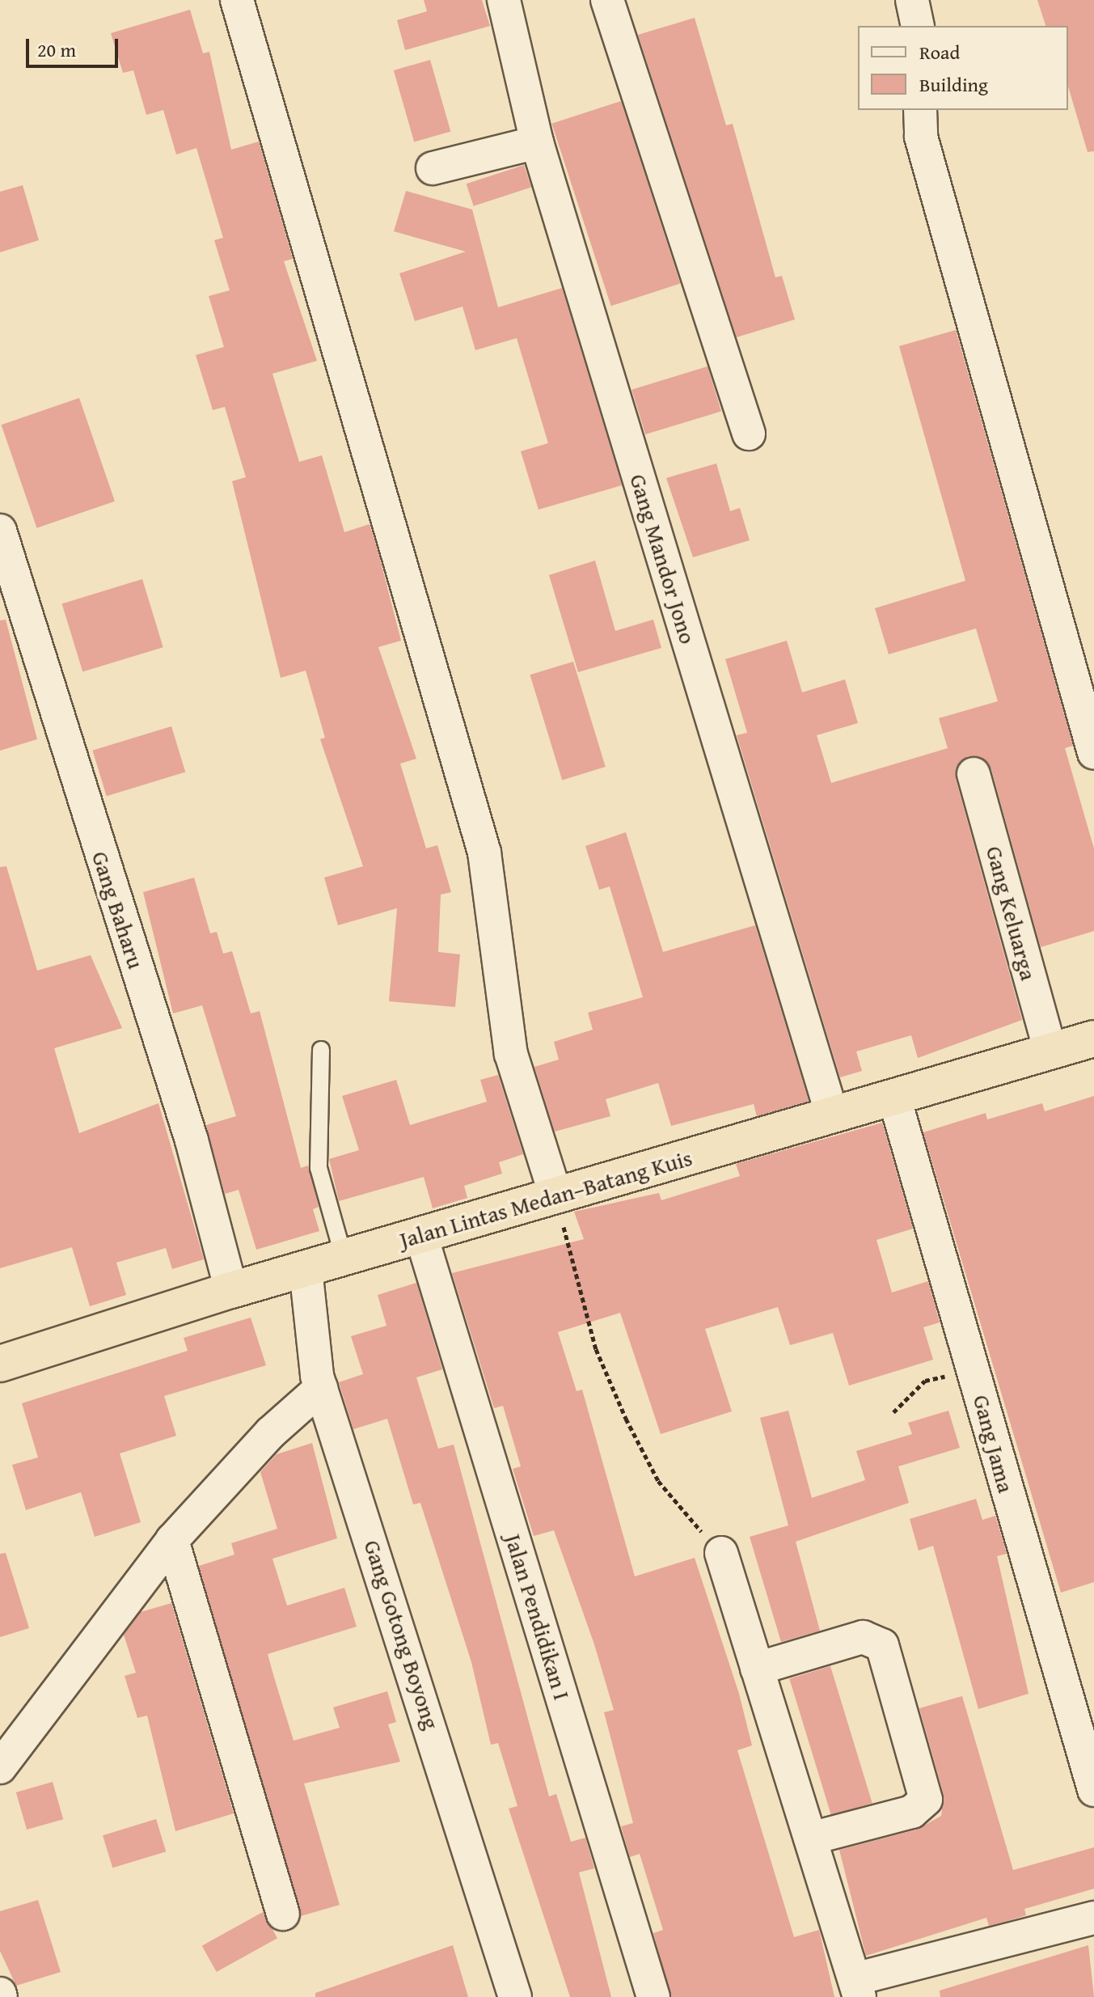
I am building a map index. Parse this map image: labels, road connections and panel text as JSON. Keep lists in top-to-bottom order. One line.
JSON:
{"streets":{"highway":["Jalan Lintas Medan–Batang Kuis"],"street":["Gang Mandor Jono","Gang Baharu","Gang Keluarga","Gang Jama","Jalan Pendidikan I","Gang Gotong Boyong"]},"crossings":[["Gang Mandor Jono","Jalan Lintas Medan–Batang Kuis"],["Gang Baharu","Jalan Lintas Medan–Batang Kuis"],["Gang Keluarga","Jalan Lintas Medan–Batang Kuis"],["Jalan Lintas Medan–Batang Kuis","Gang Jama"],["Jalan Lintas Medan–Batang Kuis","Jalan Pendidikan I"],["Jalan Lintas Medan–Batang Kuis","Gang Gotong Boyong"]],"legend":["Road","Building"],"scale_bar":"20 m"}
